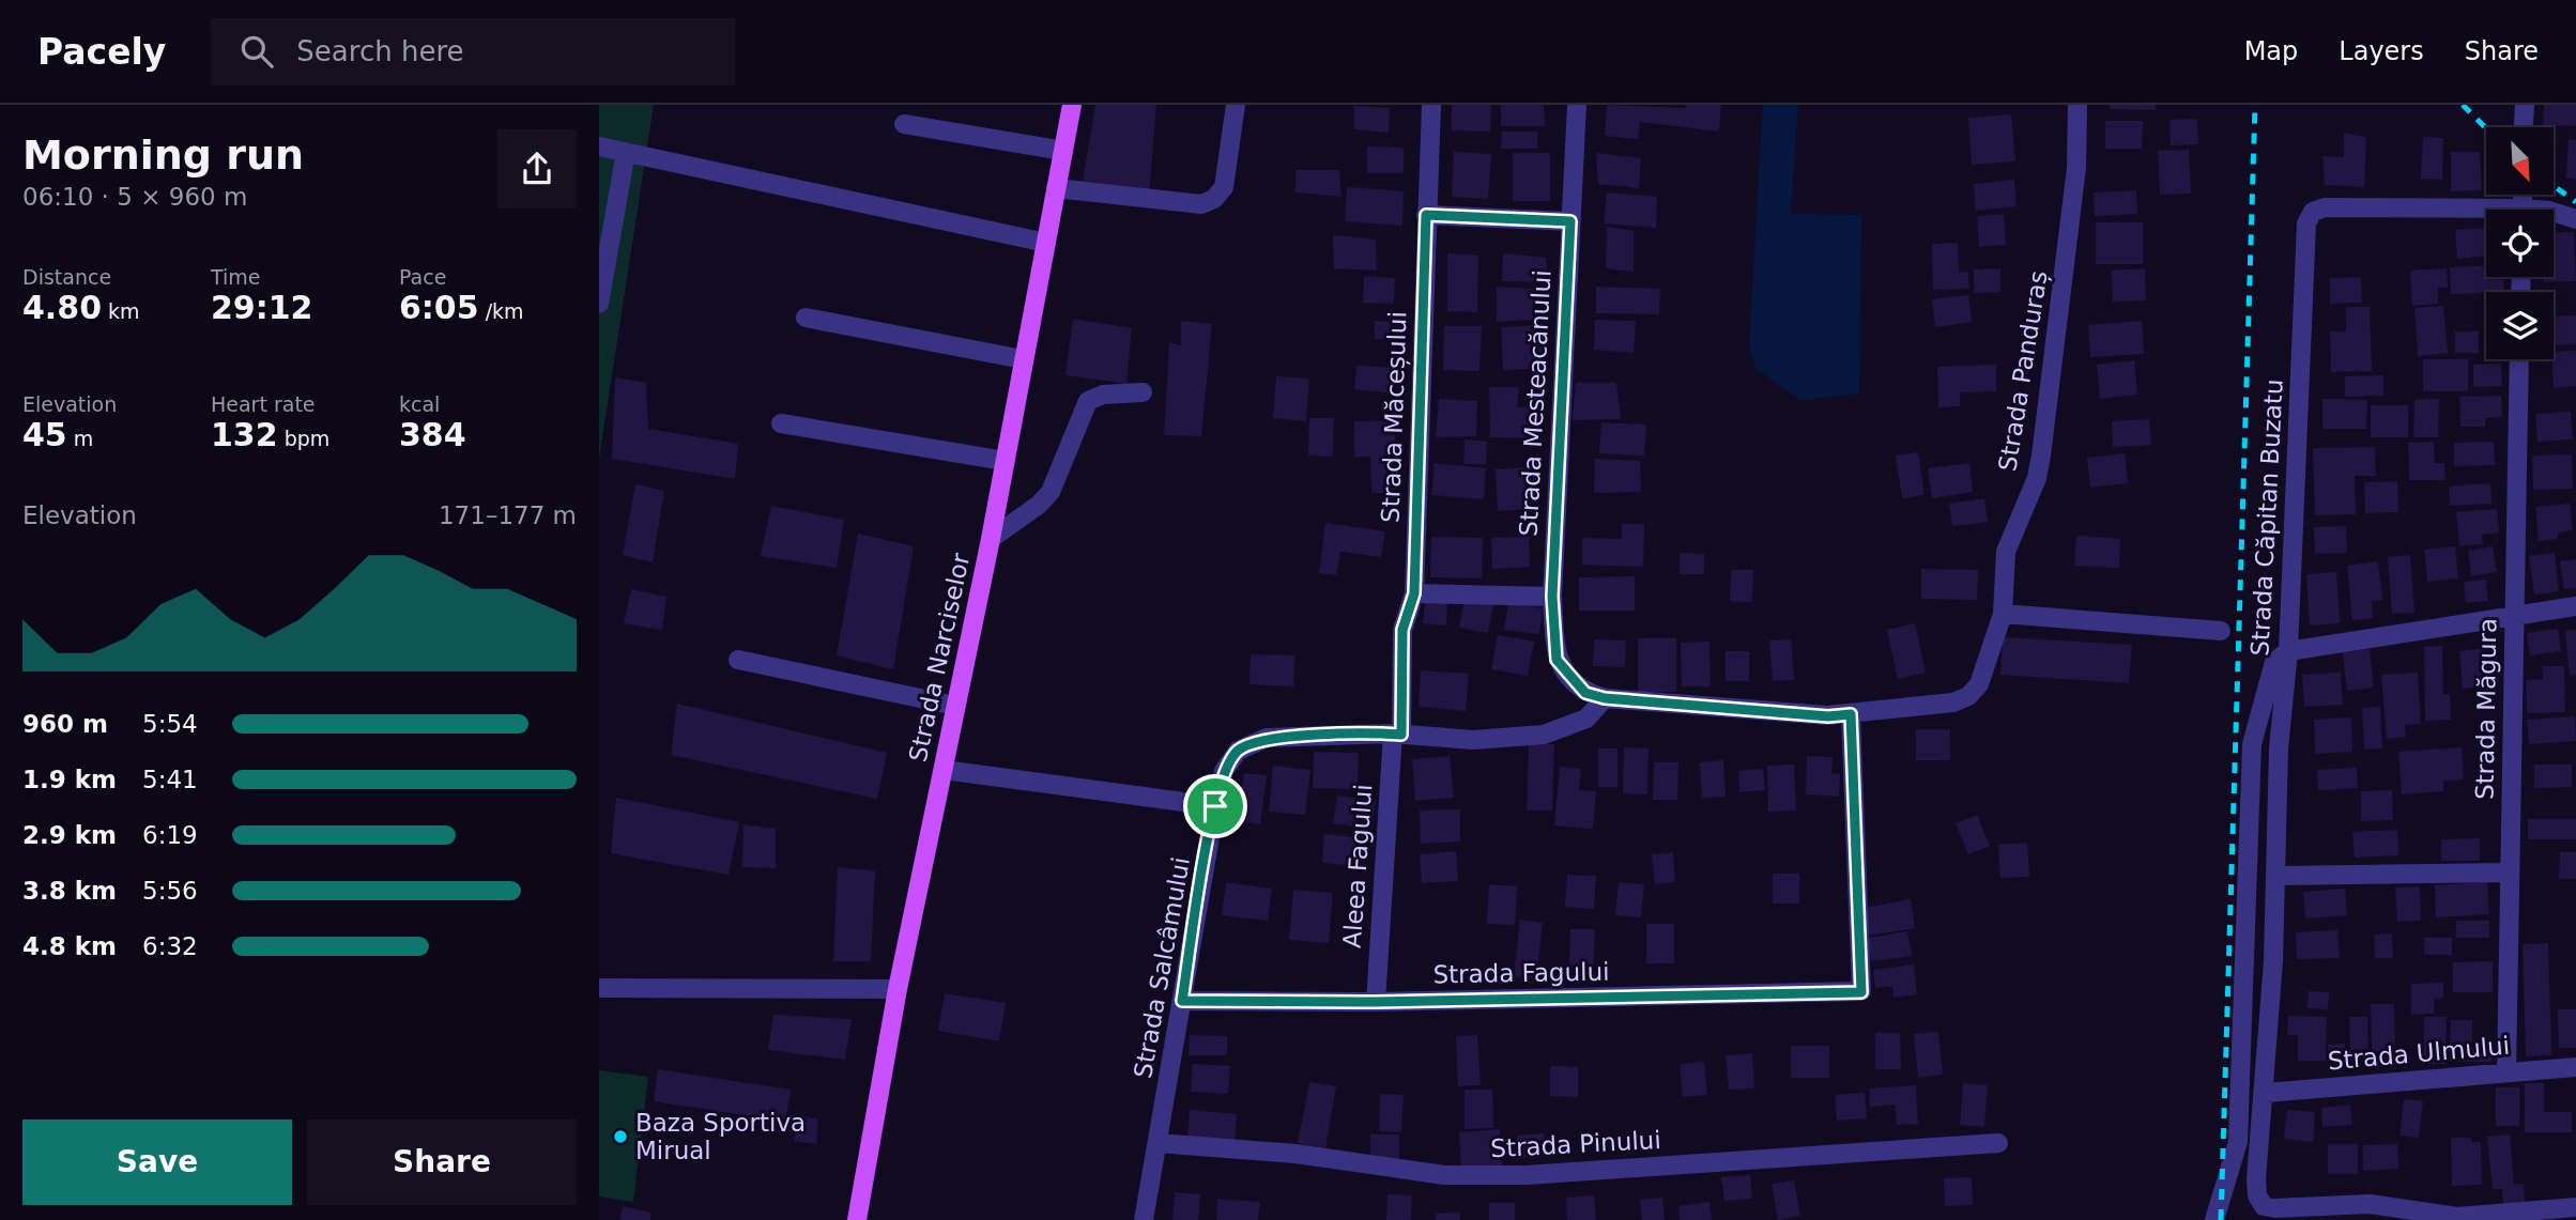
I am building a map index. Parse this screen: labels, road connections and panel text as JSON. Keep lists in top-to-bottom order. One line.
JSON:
{"streets":{"main road":["Strada Narciselor"],"street":["Strada Panduraș","Strada Mesteacănului","Strada Măceșului","Strada Căpitan Buzatu","Strada Măgura","Aleea Fagului","Strada Salcâmului","Strada Fagului","Strada Ulmului","Strada Pinului"]},"crossings":[["Strada Panduraș","Strada Mesteacănului"],["Strada Panduraș","Strada Salcâmului"],["Strada Panduraș","Strada Fagului"],["Strada Măceșului","Aleea Fagului"],["Strada Măceșului","Strada Salcâmului"],["Strada Căpitan Buzatu","Strada Ulmului"],["Strada Măgura","Strada Ulmului"],["Aleea Fagului","Strada Salcâmului"],["Aleea Fagului","Strada Fagului"],["Strada Salcâmului","Strada Fagului"],["Strada Salcâmului","Strada Pinului"]],"places":["Baza Sportiva Mirual"],"north":"bottom right","page":{"header":"Pacely","search":"Search here","nav":["Map","Layers","Share"],"heading":["Morning run","06:10 · 5 × 960 m"],"stats":[["Distance","4.80 km"],["Time","29:12"],["Pace","6:05 /km"],["Elevation","45 m"],["Heart rate","132 bpm"],["kcal","384"]],"chart":["Elevation","171–177 m"],"list":[{"name":"960 m","note":"5:54"},{"name":"1.9 km","note":"5:41"},{"name":"2.9 km","note":"6:19"},{"name":"3.8 km","note":"5:56"},{"name":"4.8 km","note":"6:32"}],"buttons":["Save","Share"]}}
